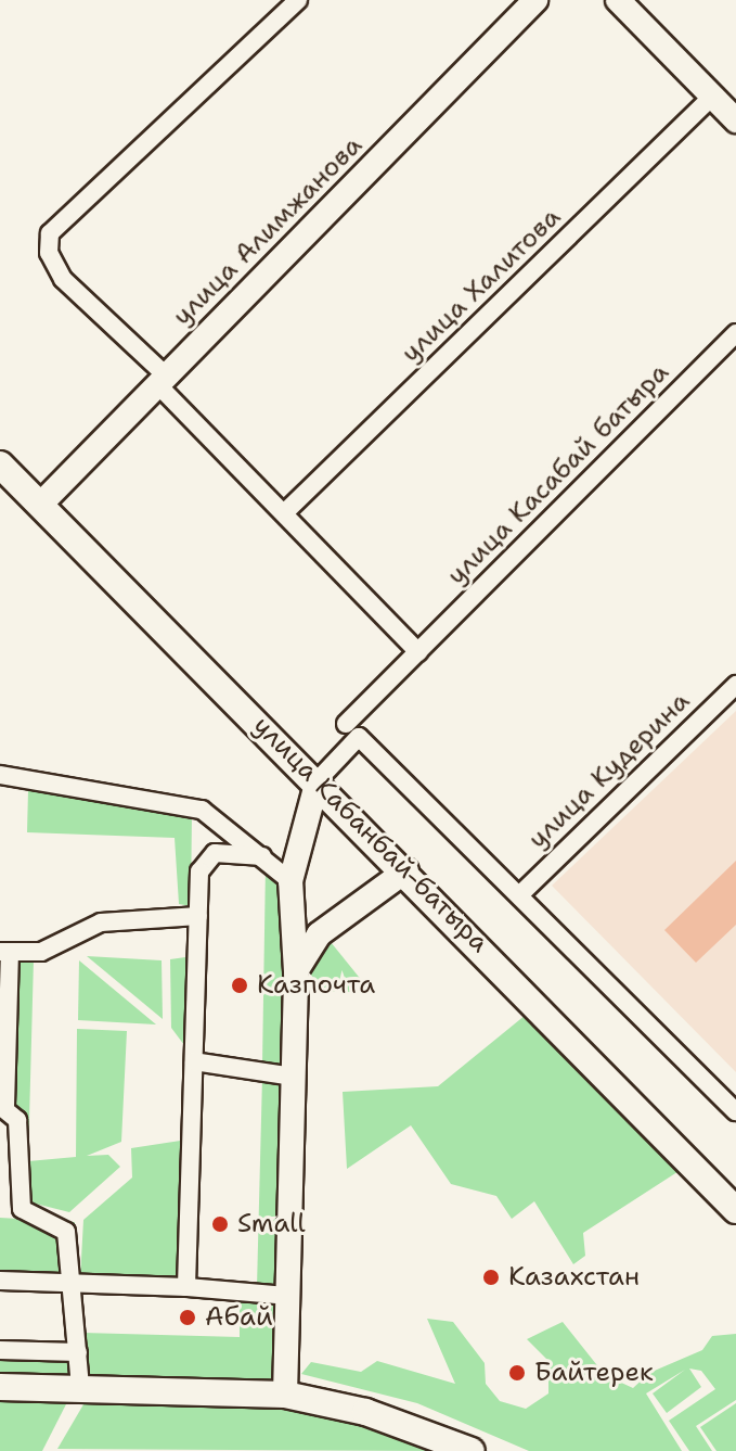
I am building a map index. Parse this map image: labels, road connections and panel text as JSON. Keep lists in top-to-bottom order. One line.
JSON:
{"streets":{"main road":["улица Кабанбай-батыра"],"street":["улица Алимжанова","улица Халитова","улица Касабай батыра","улица Кудерина"]},"crossings":[["улица Алимжанова","улица Кабанбай-батыра"]],"places":["Казпочта","Small","Казахстан","Абай","Байтерек"]}
